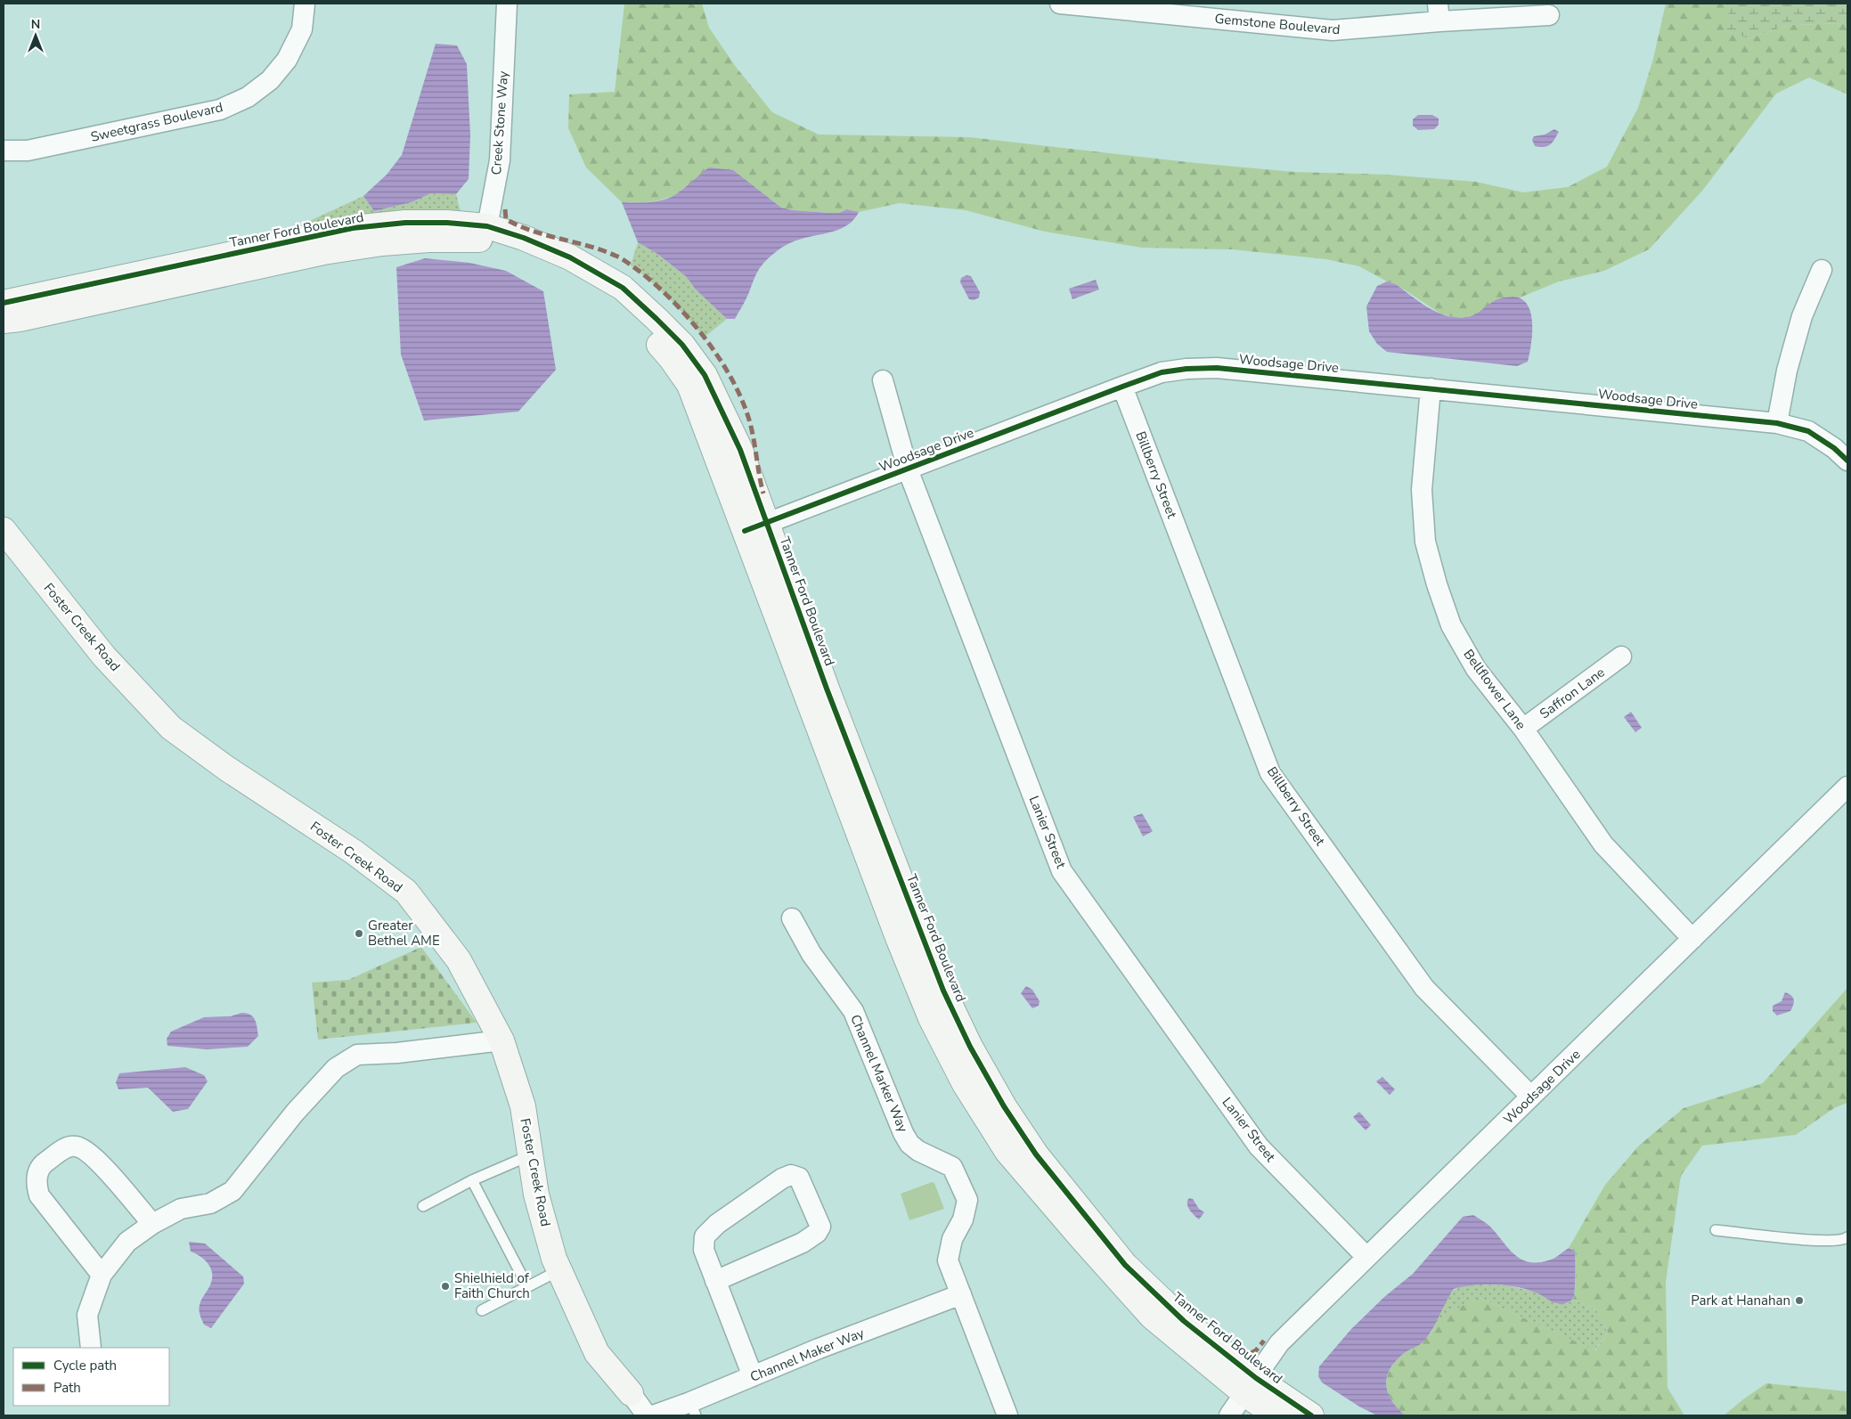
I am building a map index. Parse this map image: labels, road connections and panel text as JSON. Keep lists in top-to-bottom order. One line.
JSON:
{"streets":{"street":["Gemstone Boulevard","Sweetgrass Boulevard","Creek Stone Way","Tanner Ford Boulevard","Woodsage Drive","Billberry Street","Foster Creek Road","Bellflower Lane","Saffron Lane","Lanier Street","Channel Marker Way","Channel Maker Way"]},"crossings":[["Creek Stone Way","Tanner Ford Boulevard"],["Tanner Ford Boulevard","Woodsage Drive"],["Woodsage Drive","Billberry Street"],["Woodsage Drive","Bellflower Lane"],["Woodsage Drive","Lanier Street"],["Bellflower Lane","Saffron Lane"],["Channel Marker Way","Channel Maker Way"]],"places":["Greater Bethel AME","Shielhield of Faith Church","Park at Hanahan"],"legend":["Cycle path","Path"],"north":"top"}
